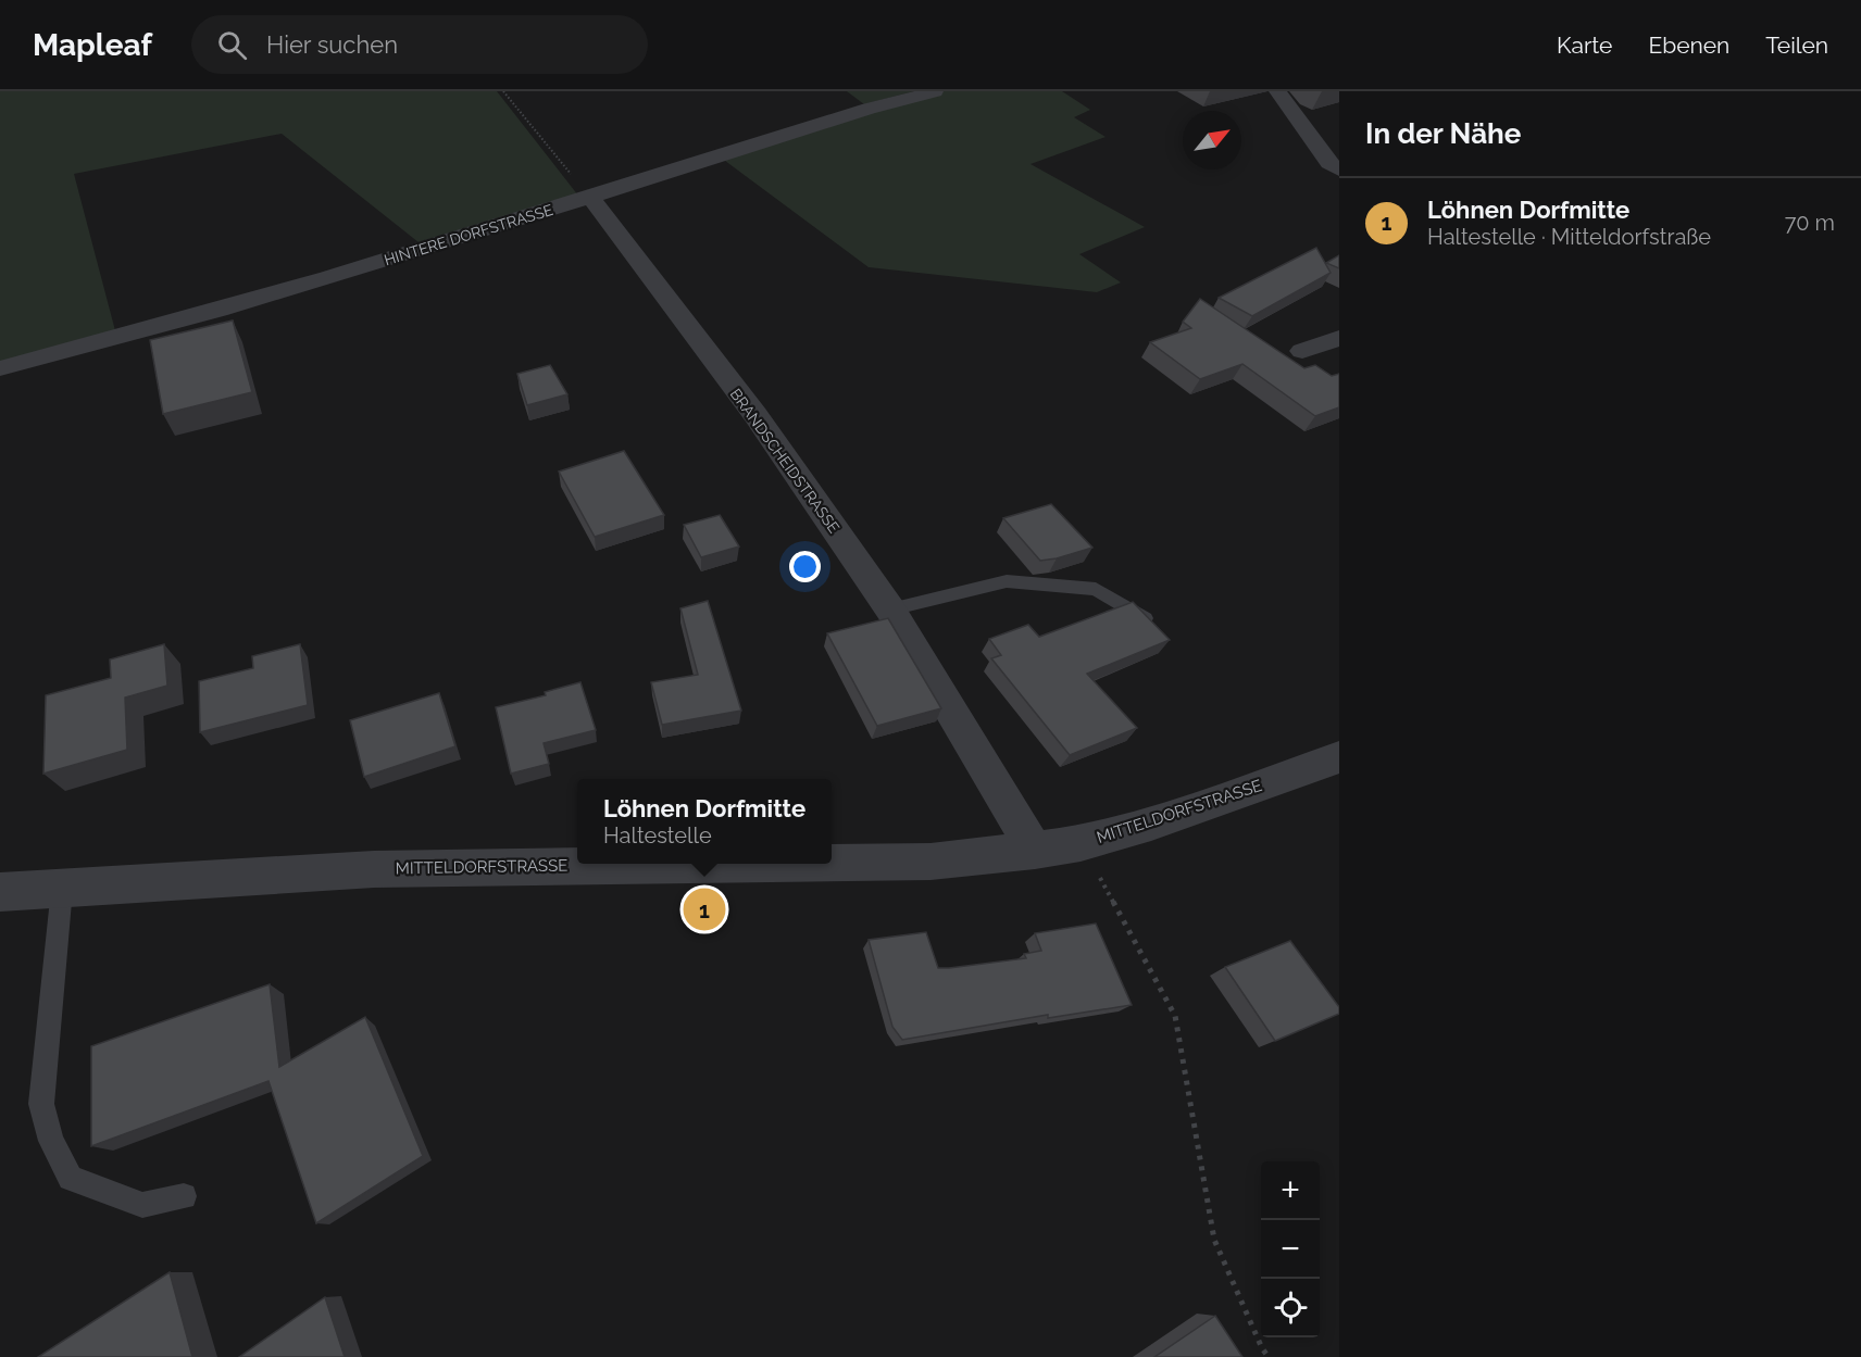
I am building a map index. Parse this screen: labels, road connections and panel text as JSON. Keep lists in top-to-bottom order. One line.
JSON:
{"streets":{"street":["HINTERE DORFSTRASSE","BRANDSCHEIDSTRASSE","MITTELDORFSTRASSE"]},"crossings":[["HINTERE DORFSTRASSE","BRANDSCHEIDSTRASSE"],["BRANDSCHEIDSTRASSE","MITTELDORFSTRASSE"]],"north":"top right","page":{"header":"Mapleaf","search":"Hier suchen","nav":["Karte","Ebenen","Teilen"],"heading":"In der Nähe","list":[{"mark":"1","name":"Löhnen Dorfmitte","note":"Haltestelle · Mitteldorfstraße","value":"70 m"}],"popup":["Löhnen Dorfmitte","Haltestelle"],"pins":"1","map_buttons":["+","−"]}}
